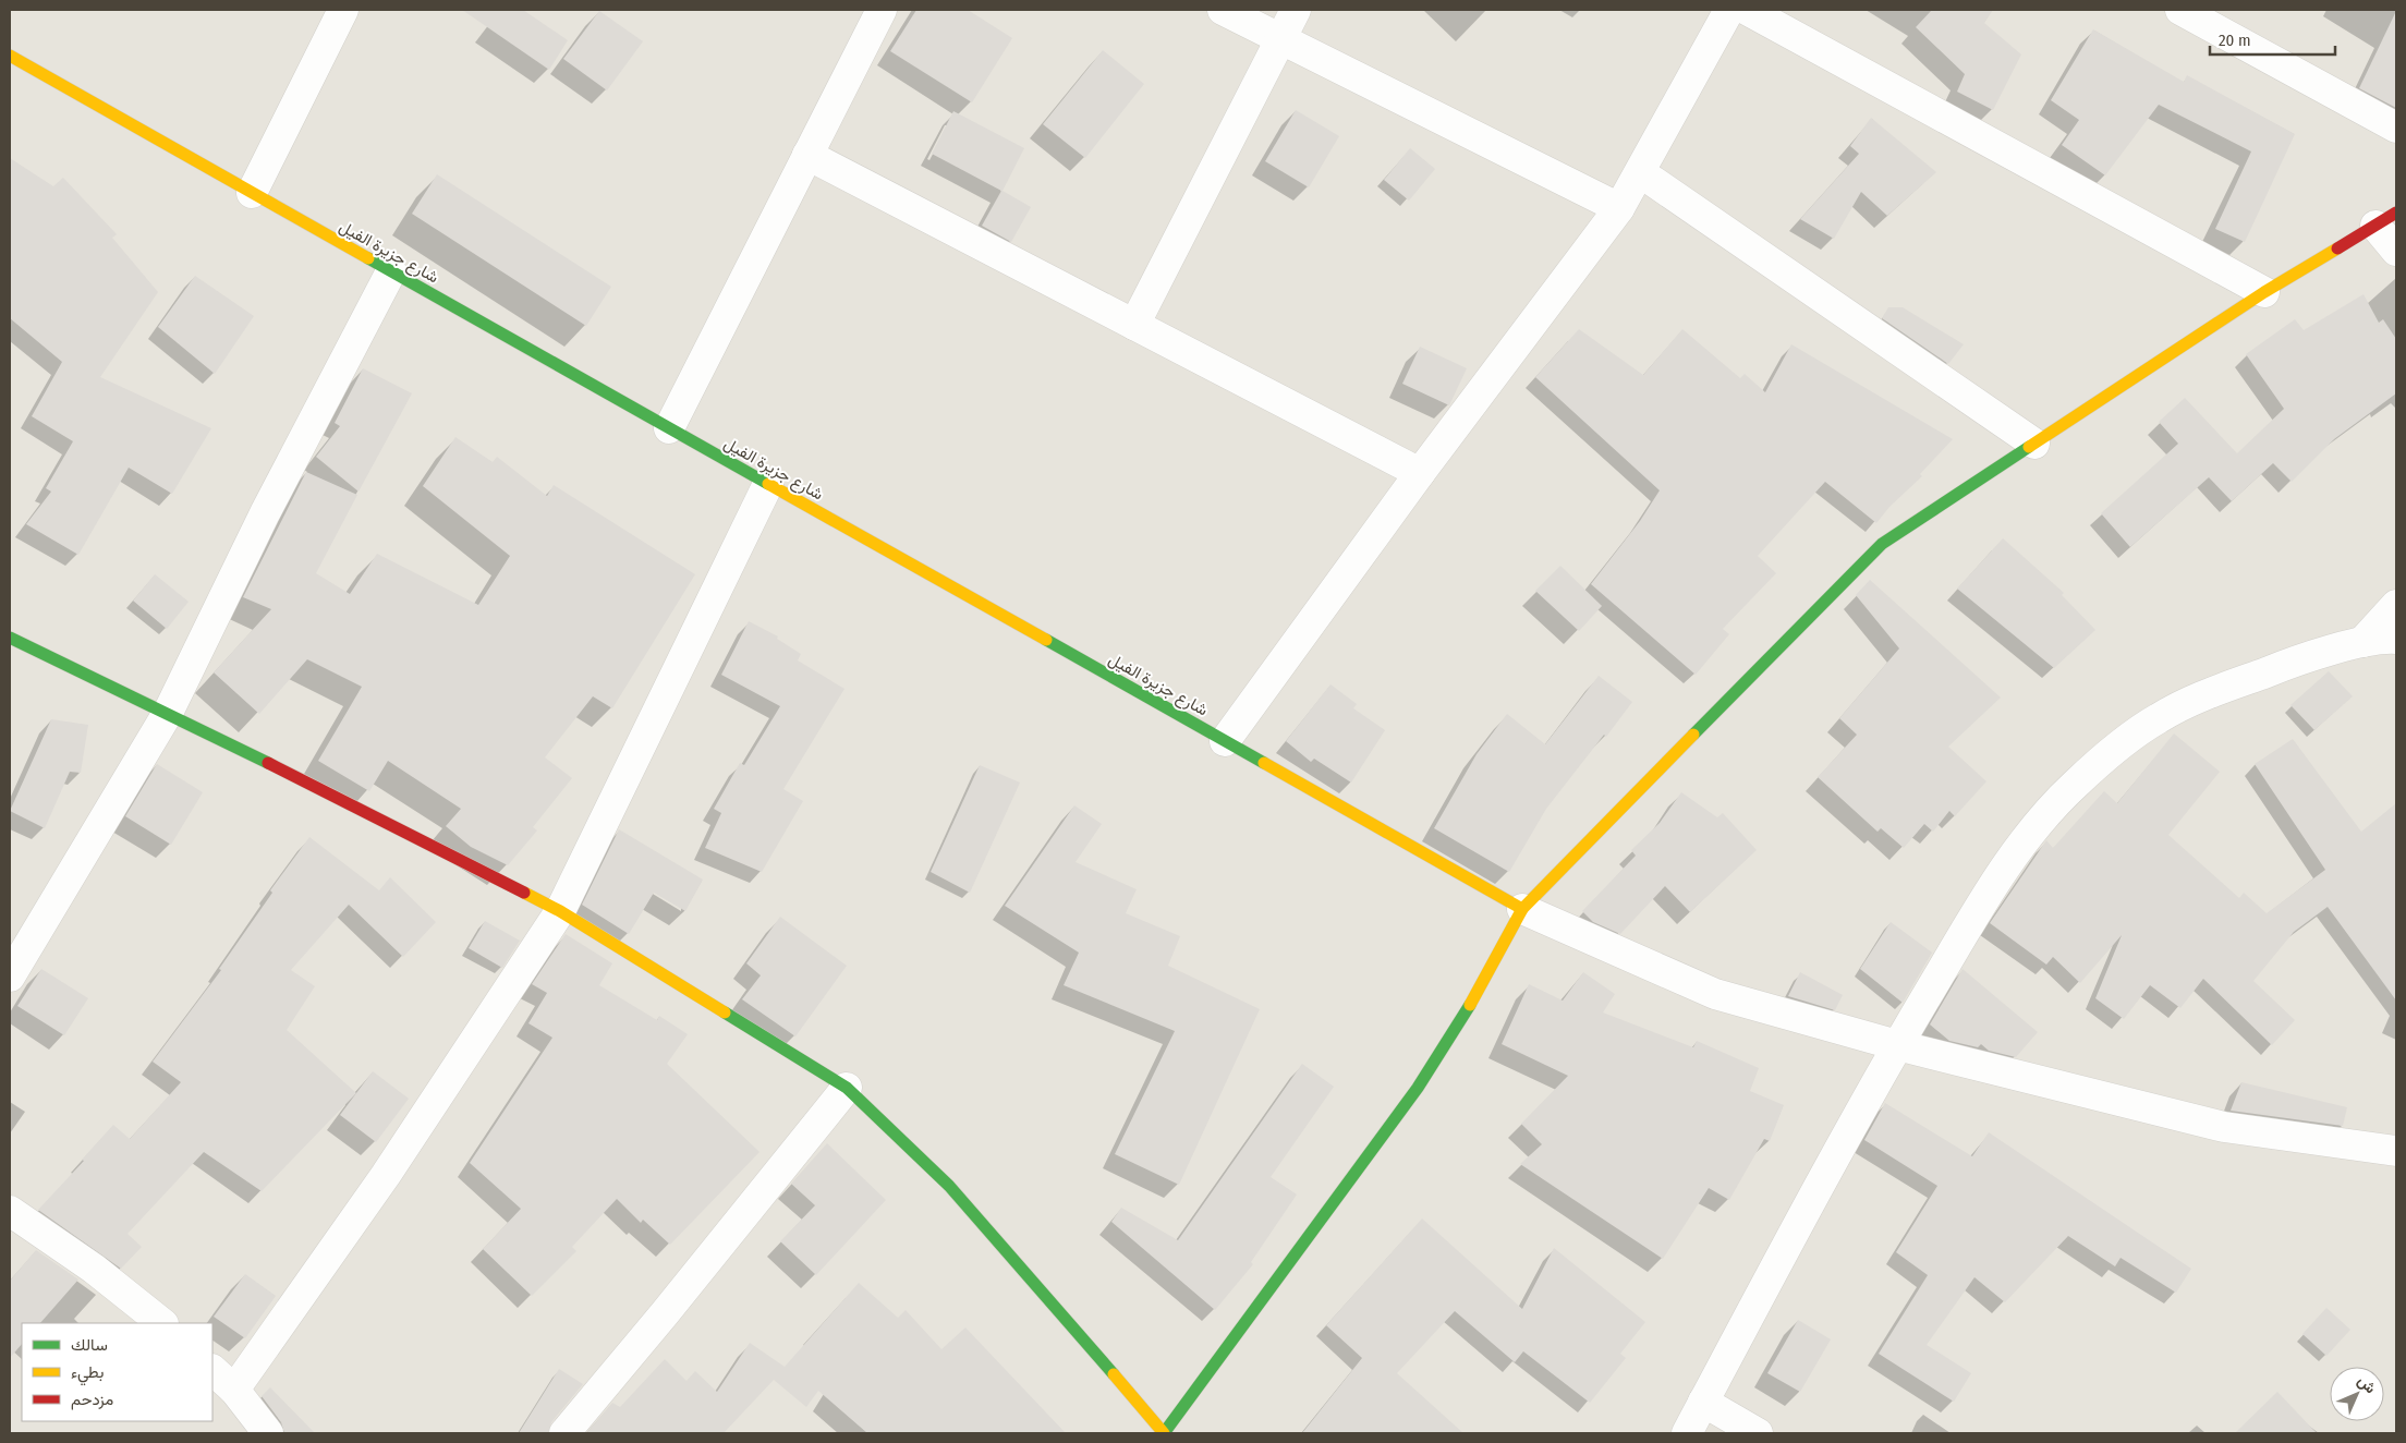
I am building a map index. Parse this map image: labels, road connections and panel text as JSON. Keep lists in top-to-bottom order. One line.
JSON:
{"streets":{"street":["شارع جزيرة الفيل"]},"legend":["سالك","بطيء","مزدحم"],"scale_bar":"20 m","north":"top right"}
